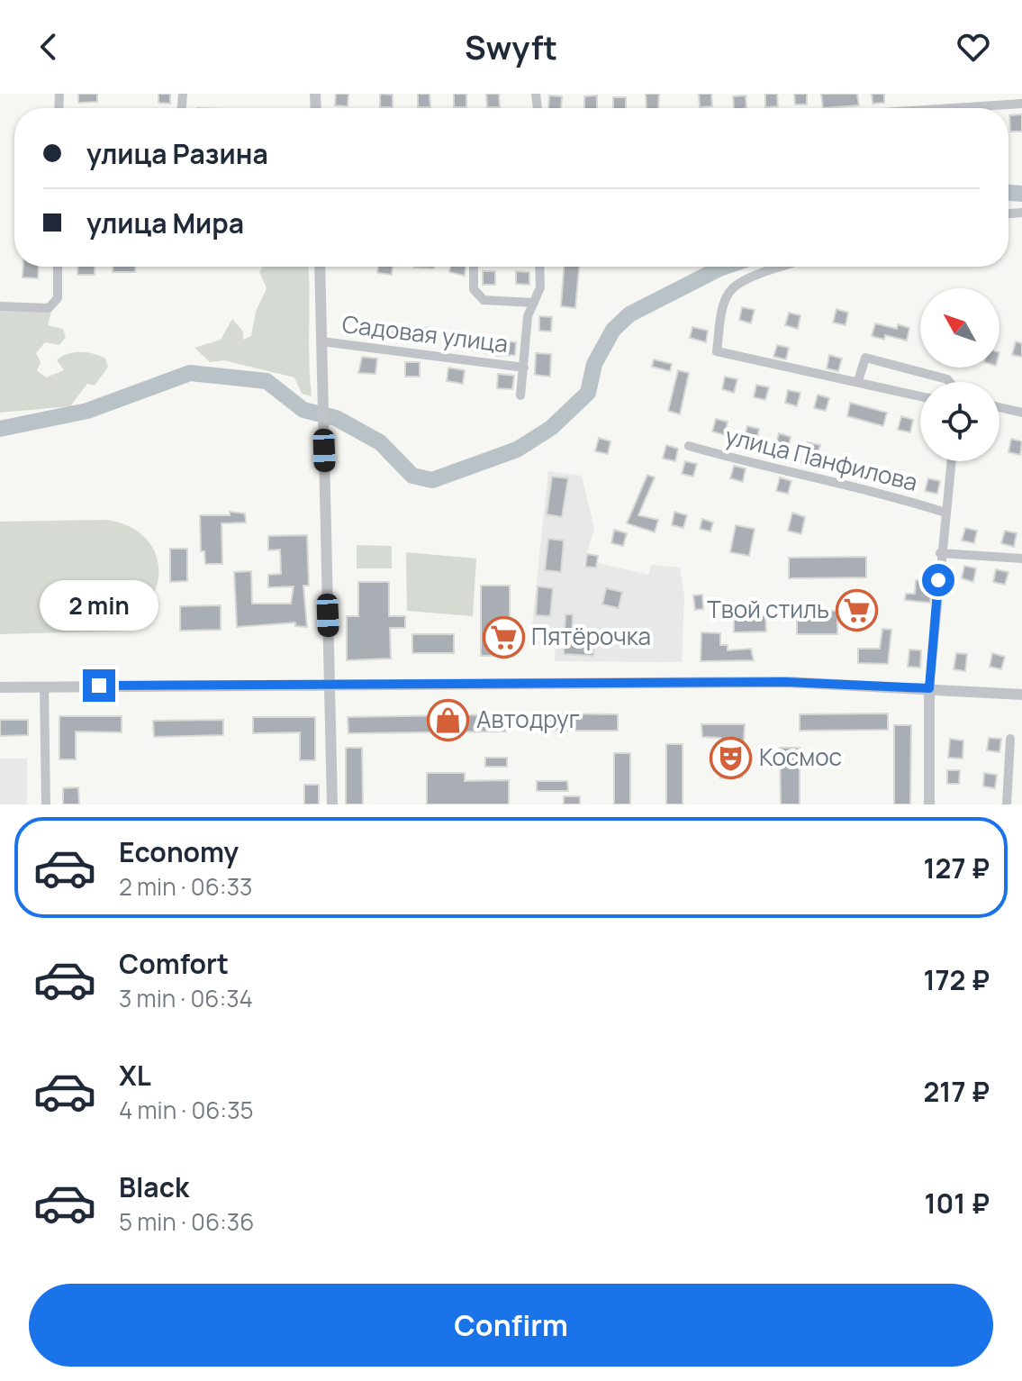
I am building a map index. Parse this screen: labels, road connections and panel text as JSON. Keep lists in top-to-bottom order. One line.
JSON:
{"streets":{"street":["Садовая улица","улица Панфилова"]},"places":{"supermarket":["Твой стиль","Пятёрочка"],"shop":["Автодруг"],"theatre":["Космос"]},"north":"top left","page":{"header":"Swyft","banner":["улица Разина","улица Мира"],"bubble":"2 min","list":[{"name":"Economy","note":"2 min · 06:33","value":"127 ₽"},{"name":"Comfort","note":"3 min · 06:34","value":"172 ₽"},{"name":"XL","note":"4 min · 06:35","value":"217 ₽"},{"name":"Black","note":"5 min · 06:36","value":"101 ₽"}],"buttons":"Confirm"}}
